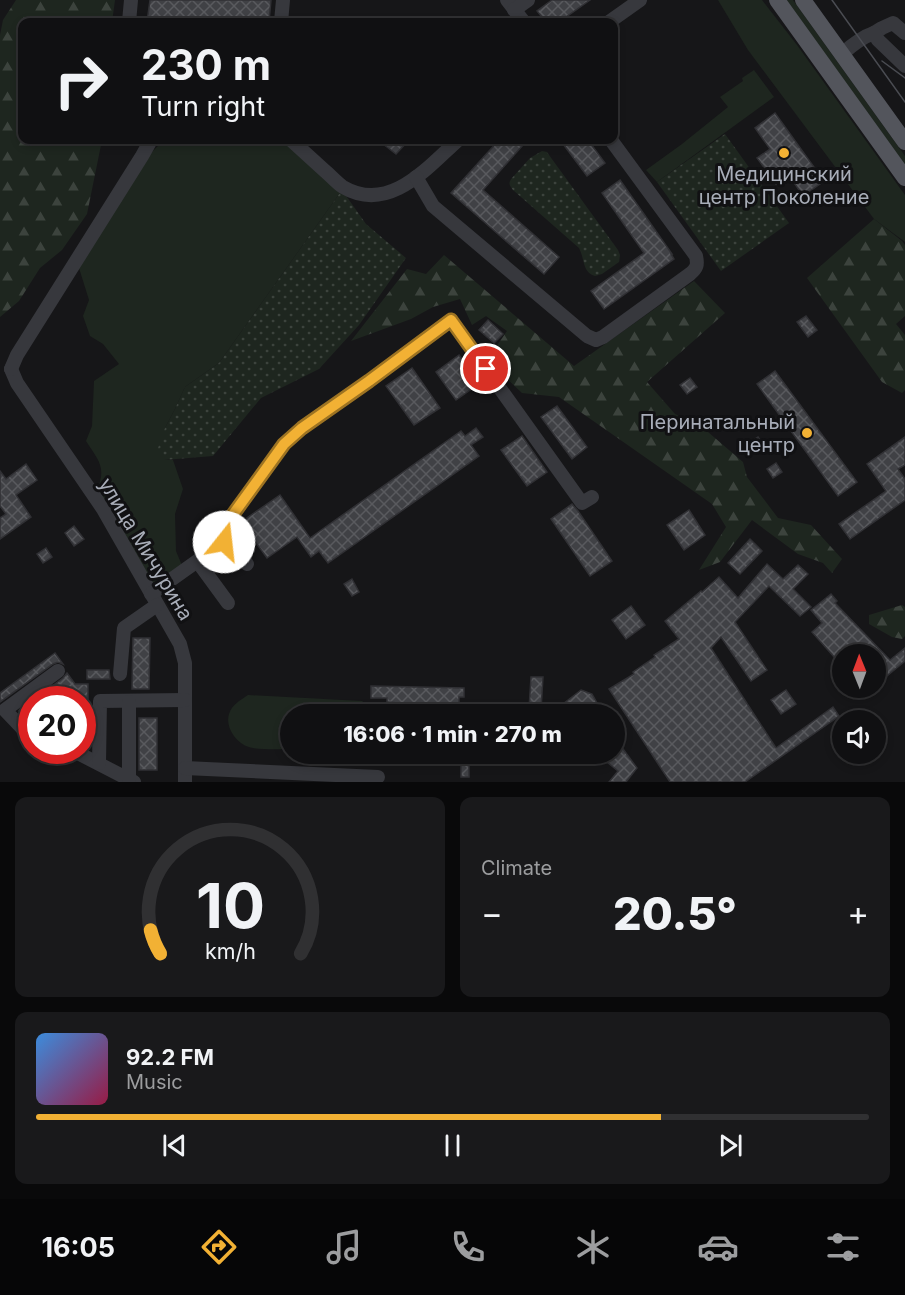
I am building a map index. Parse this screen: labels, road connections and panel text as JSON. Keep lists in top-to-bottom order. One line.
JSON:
{"streets":{"street":["улица Мичурина"]},"places":["Медицинский центр Поколение","Перинатальный центр"],"north":"top","page":{"turn":["230 m","Turn right"],"limit":"20","trip":"16:06 · 1 min · 270 m","tile":"Climate","heat":["−","20.5°","+"],"song":["92.2 FM","Music"],"tabs":"16:05","gauge":["10","km/h"]}}
